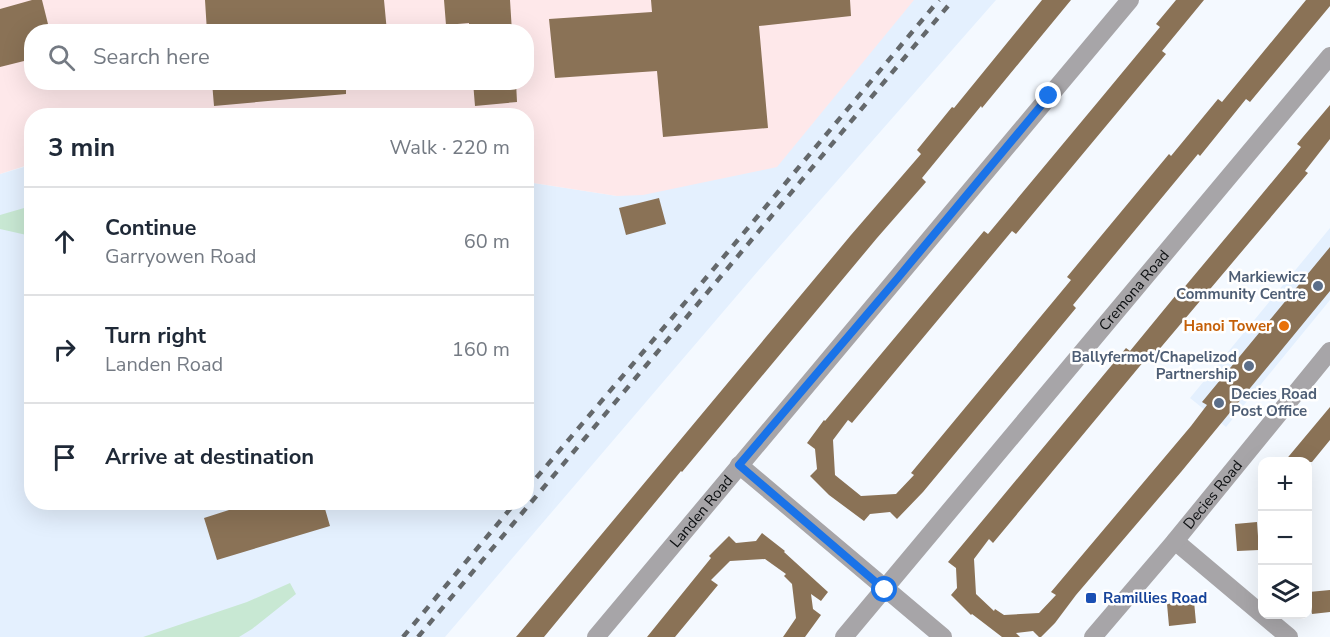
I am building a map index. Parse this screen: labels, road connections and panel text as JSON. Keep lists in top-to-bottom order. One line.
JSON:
{"streets":{"street":["Cremona Road","Decies Road","Landen Road"]},"places":{"other":["Markiewicz Community Centre","Hanoi Tower","Ballyfermot/Chapelizod Partnership","Decies Road Post Office"],"transit":["Ramillies Road"]},"page":{"search":"Search here","heading":["3 min","Walk · 220 m"],"list":[["Continue","Garryowen Road","60 m"],["Turn right","Landen Road","160 m"],"Arrive at destination"],"map_buttons":["+","−"]}}
